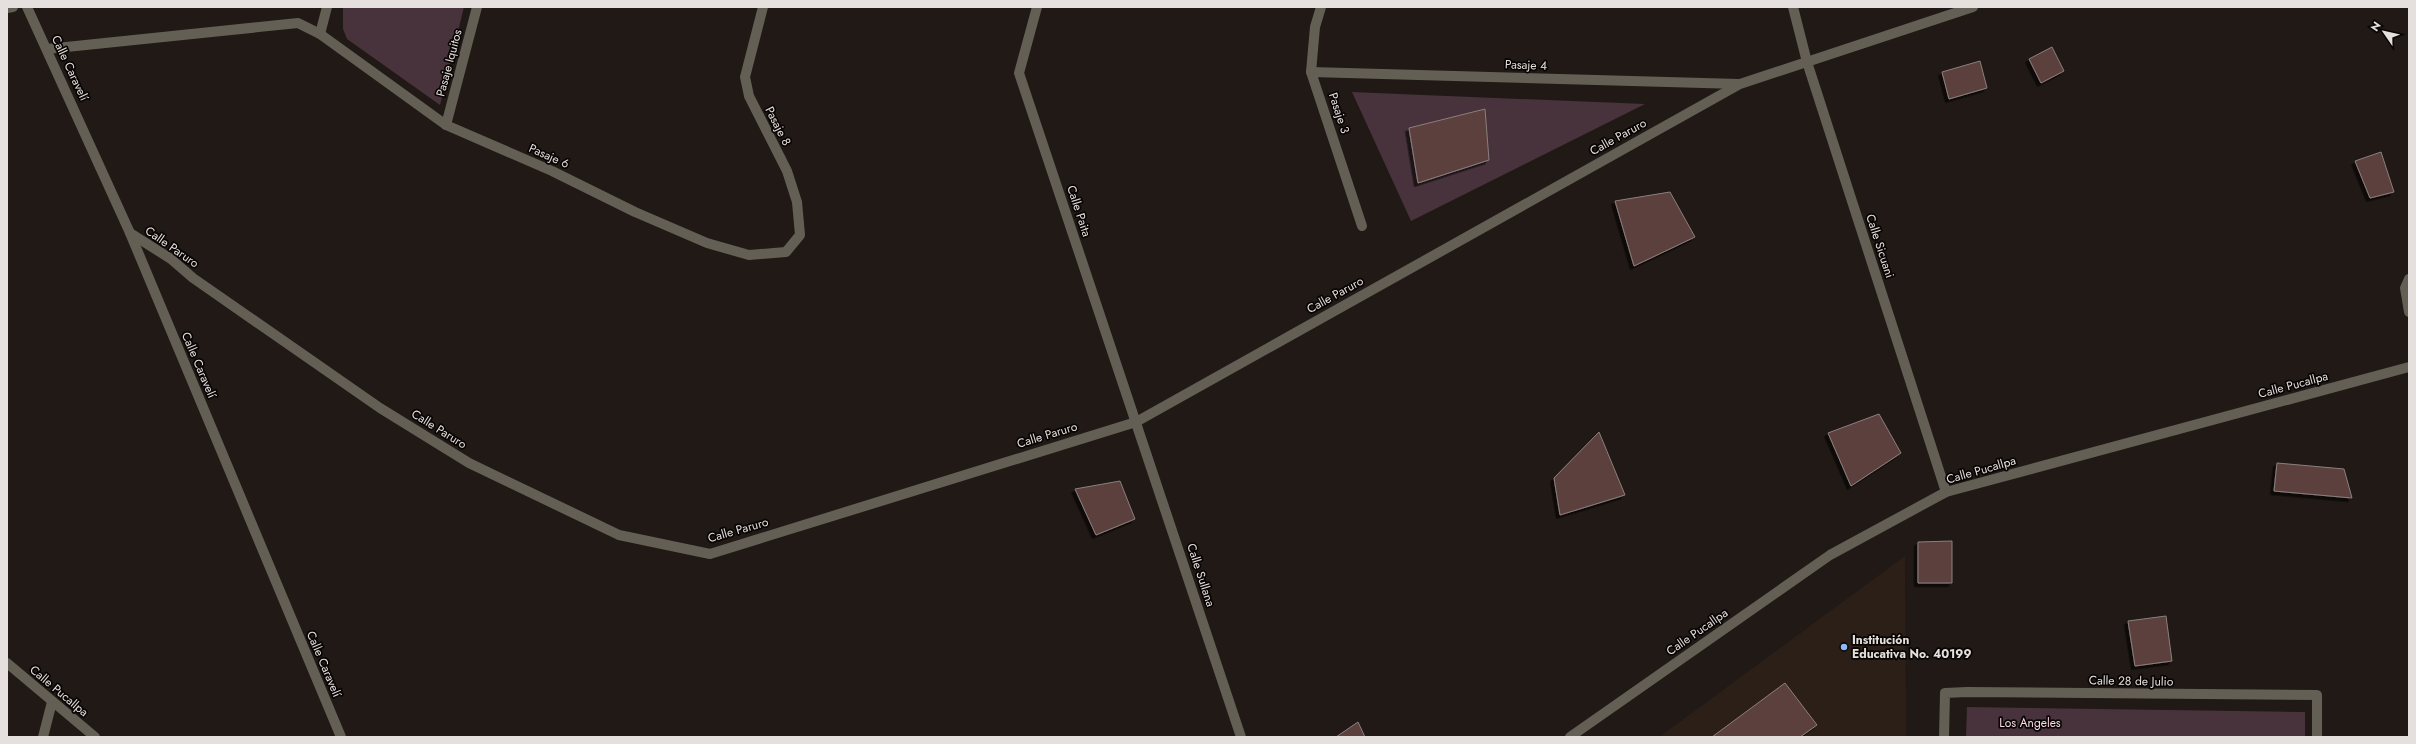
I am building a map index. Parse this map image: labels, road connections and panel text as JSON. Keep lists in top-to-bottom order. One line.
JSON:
{"streets":{"street":["Pasaje Iquitos","Pasaje 4","Calle Caravelí","Pasaje 3","Pasaje 8","Calle Paruro","Pasaje 6","Calle Paita","Calle Sicuani","Calle Pucallpa","Calle Sullana","Calle 28 de Julio"]},"crossings":[["Pasaje Iquitos","Pasaje 6"],["Pasaje 4","Pasaje 3"],["Pasaje 4","Calle Paruro"],["Calle Caravelí","Calle Paruro"],["Calle Caravelí","Pasaje 6"],["Pasaje 8","Pasaje 6"],["Calle Paruro","Calle Paita"],["Calle Paruro","Calle Sicuani"],["Calle Paruro","Calle Sullana"],["Calle Paita","Calle Sullana"],["Calle Sicuani","Calle Pucallpa"]],"parks":["Los Angeles"],"places":["Institución Educativa No. 40199"],"north":"top left"}
